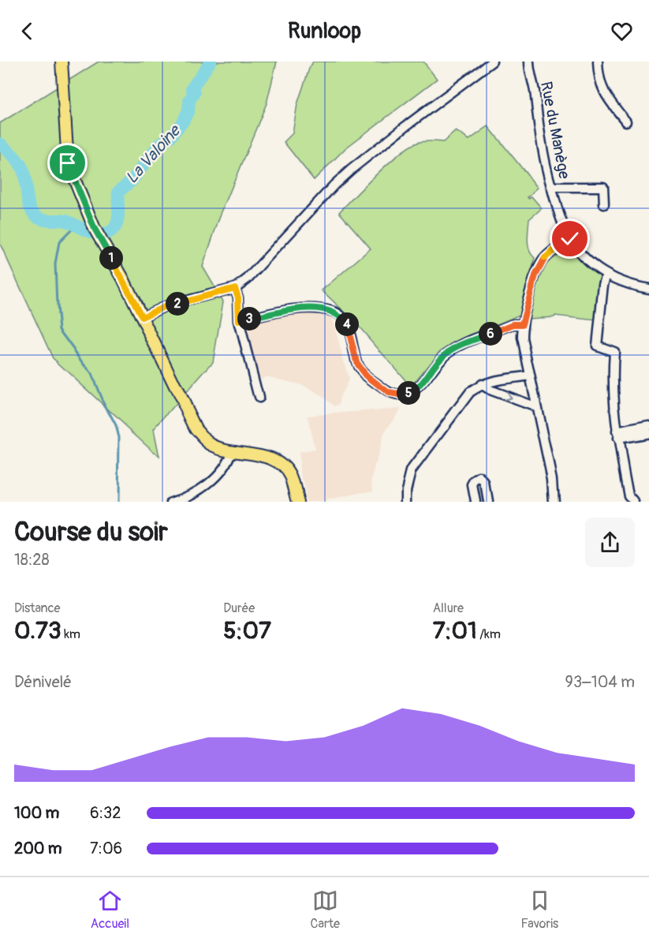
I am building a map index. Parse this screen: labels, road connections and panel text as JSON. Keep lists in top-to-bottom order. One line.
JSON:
{"streets":{"street":["Rue du Manège"]},"water":["La Valoine"],"page":{"header":"Runloop","pins":["1","2","3","4","6","5"],"heading":["Course du soir","18:28"],"stats":[["Distance","0.73 km"],["Durée","5:07"],["Allure","7:01 /km"]],"chart":["Dénivelé","93–104 m"],"list":[{"name":"100 m","note":"6:32"},{"name":"200 m","note":"7:06"}],"tabs":["Accueil","Carte","Favoris"]}}
